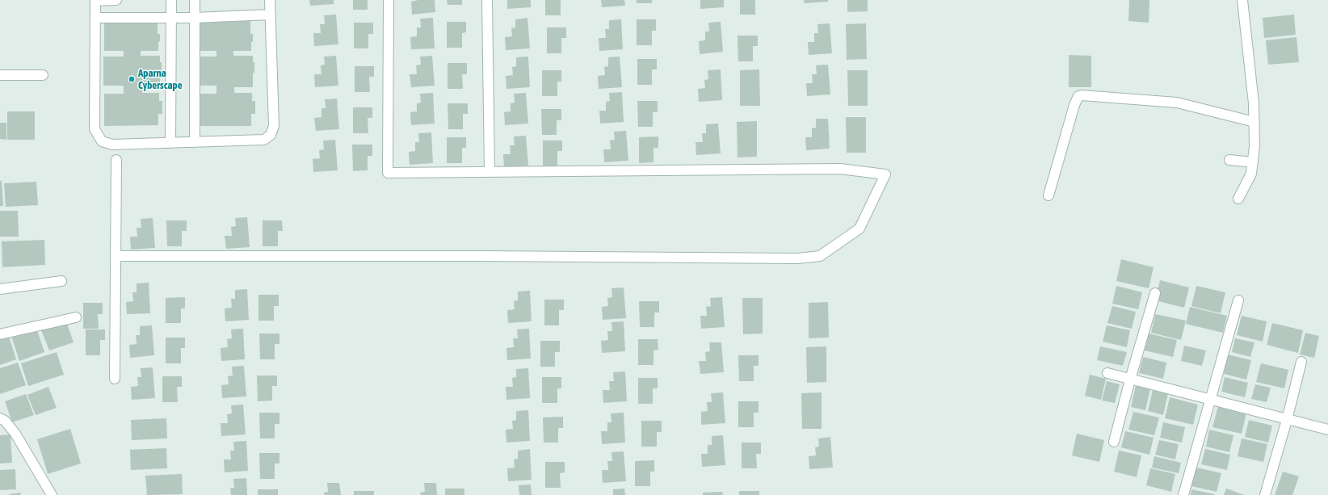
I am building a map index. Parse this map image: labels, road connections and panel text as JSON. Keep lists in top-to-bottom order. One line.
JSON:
{"places":["Aparna Cyberscape"]}
